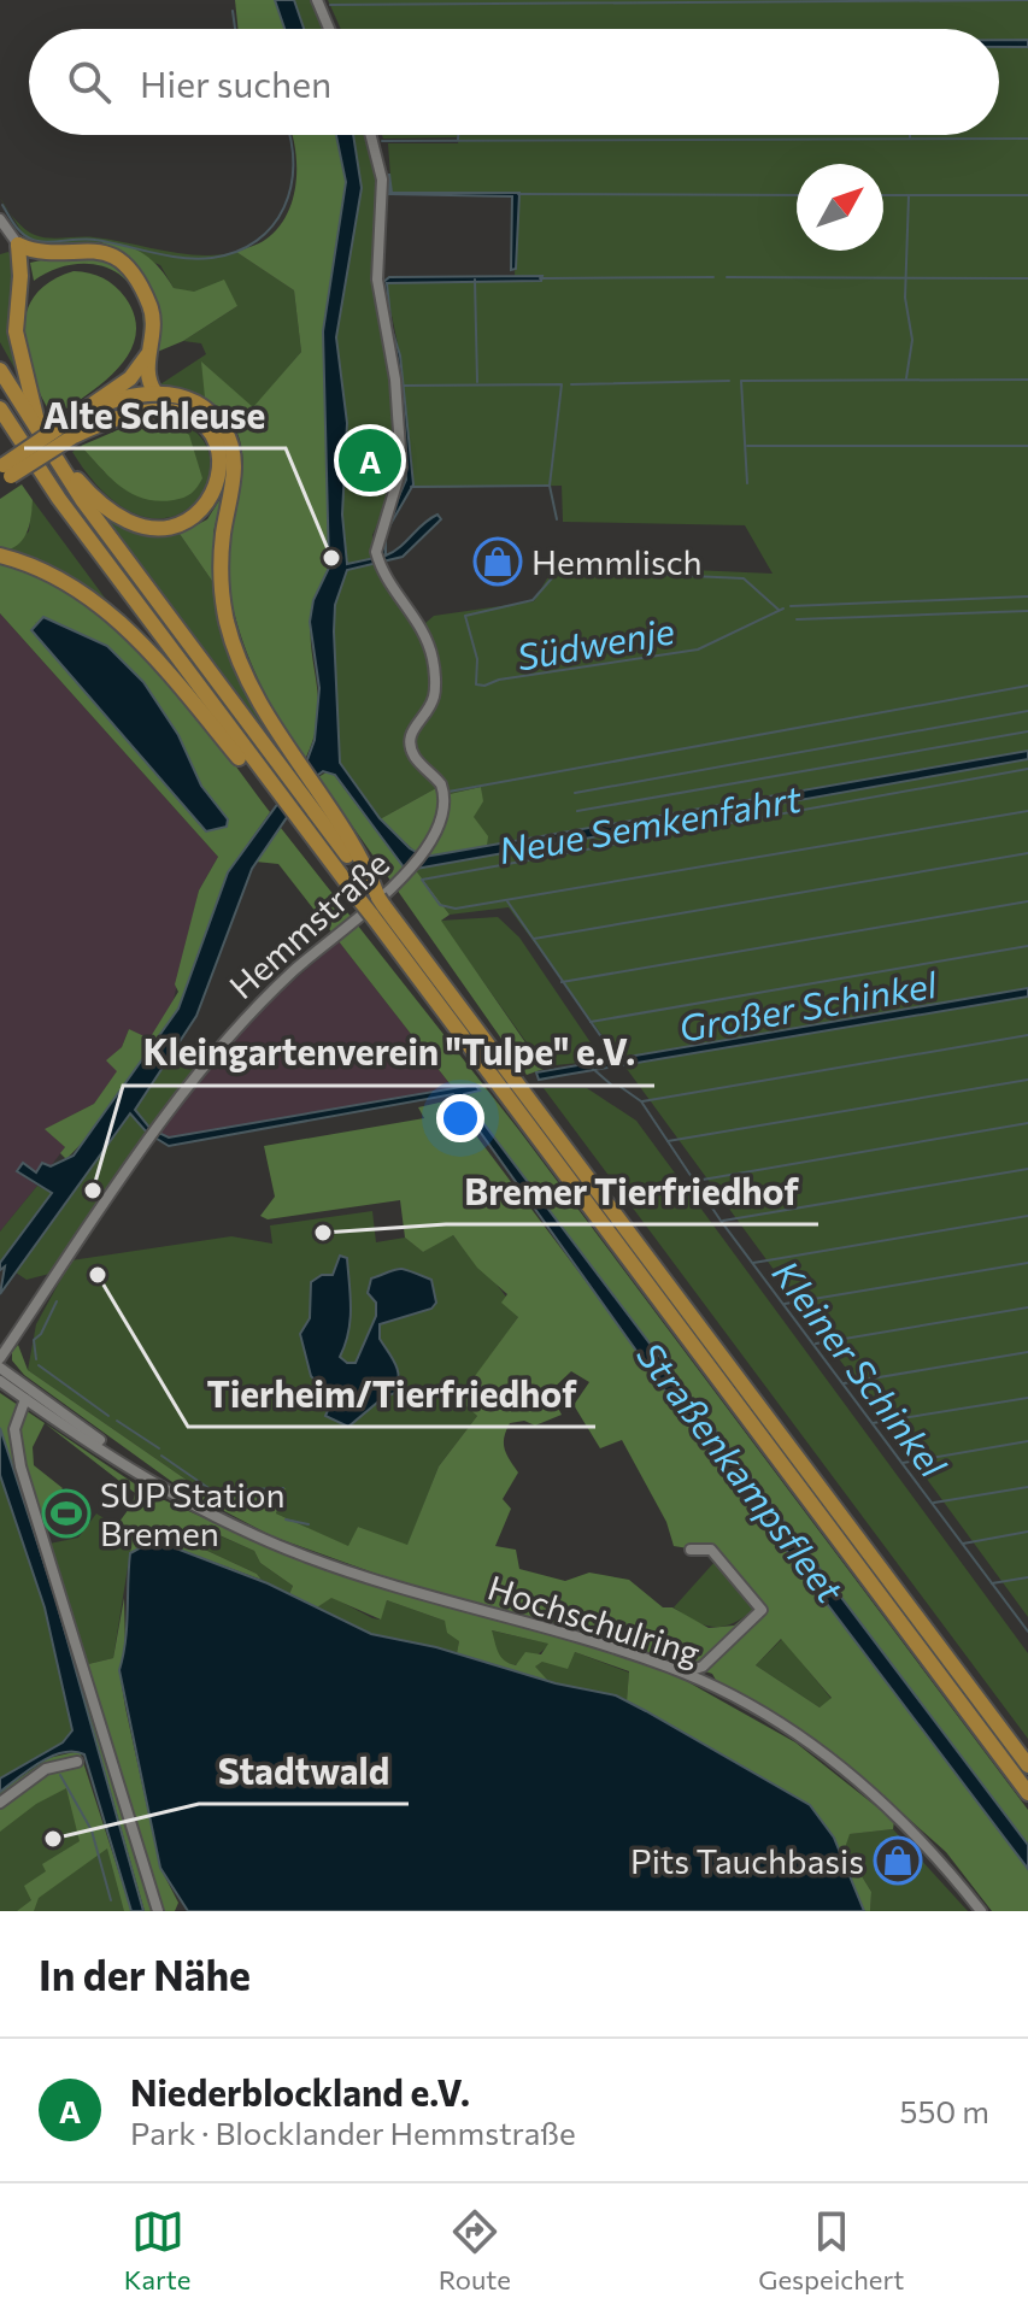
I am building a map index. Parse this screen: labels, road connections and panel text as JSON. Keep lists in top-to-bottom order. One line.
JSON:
{"streets":{"street":["Hemmstraße","Hochschulring"]},"water":["Südwenje","Neue Semkenfahrt","Großer Schinkel","Kleiner Schinkel","Straßenkampsfleet"],"places":{"other":["Alte Schleuse","Kleingartenverein \"Tulpe\" e.V.","Bremer Tierfriedhof","Tierheim/Tierfriedhof","Stadtwald"],"shop":["Hemmlisch","Pits Tauchbasis"],"sports":["SUP Station Bremen"]},"north":"top right","page":{"search":"Hier suchen","pins":"A","heading":"In der Nähe","list":[{"mark":"A","name":"Niederblockland e.V.","note":"Park · Blocklander Hemmstraße","value":"550 m"}],"nav":["Karte","Route","Gespeichert"]}}
